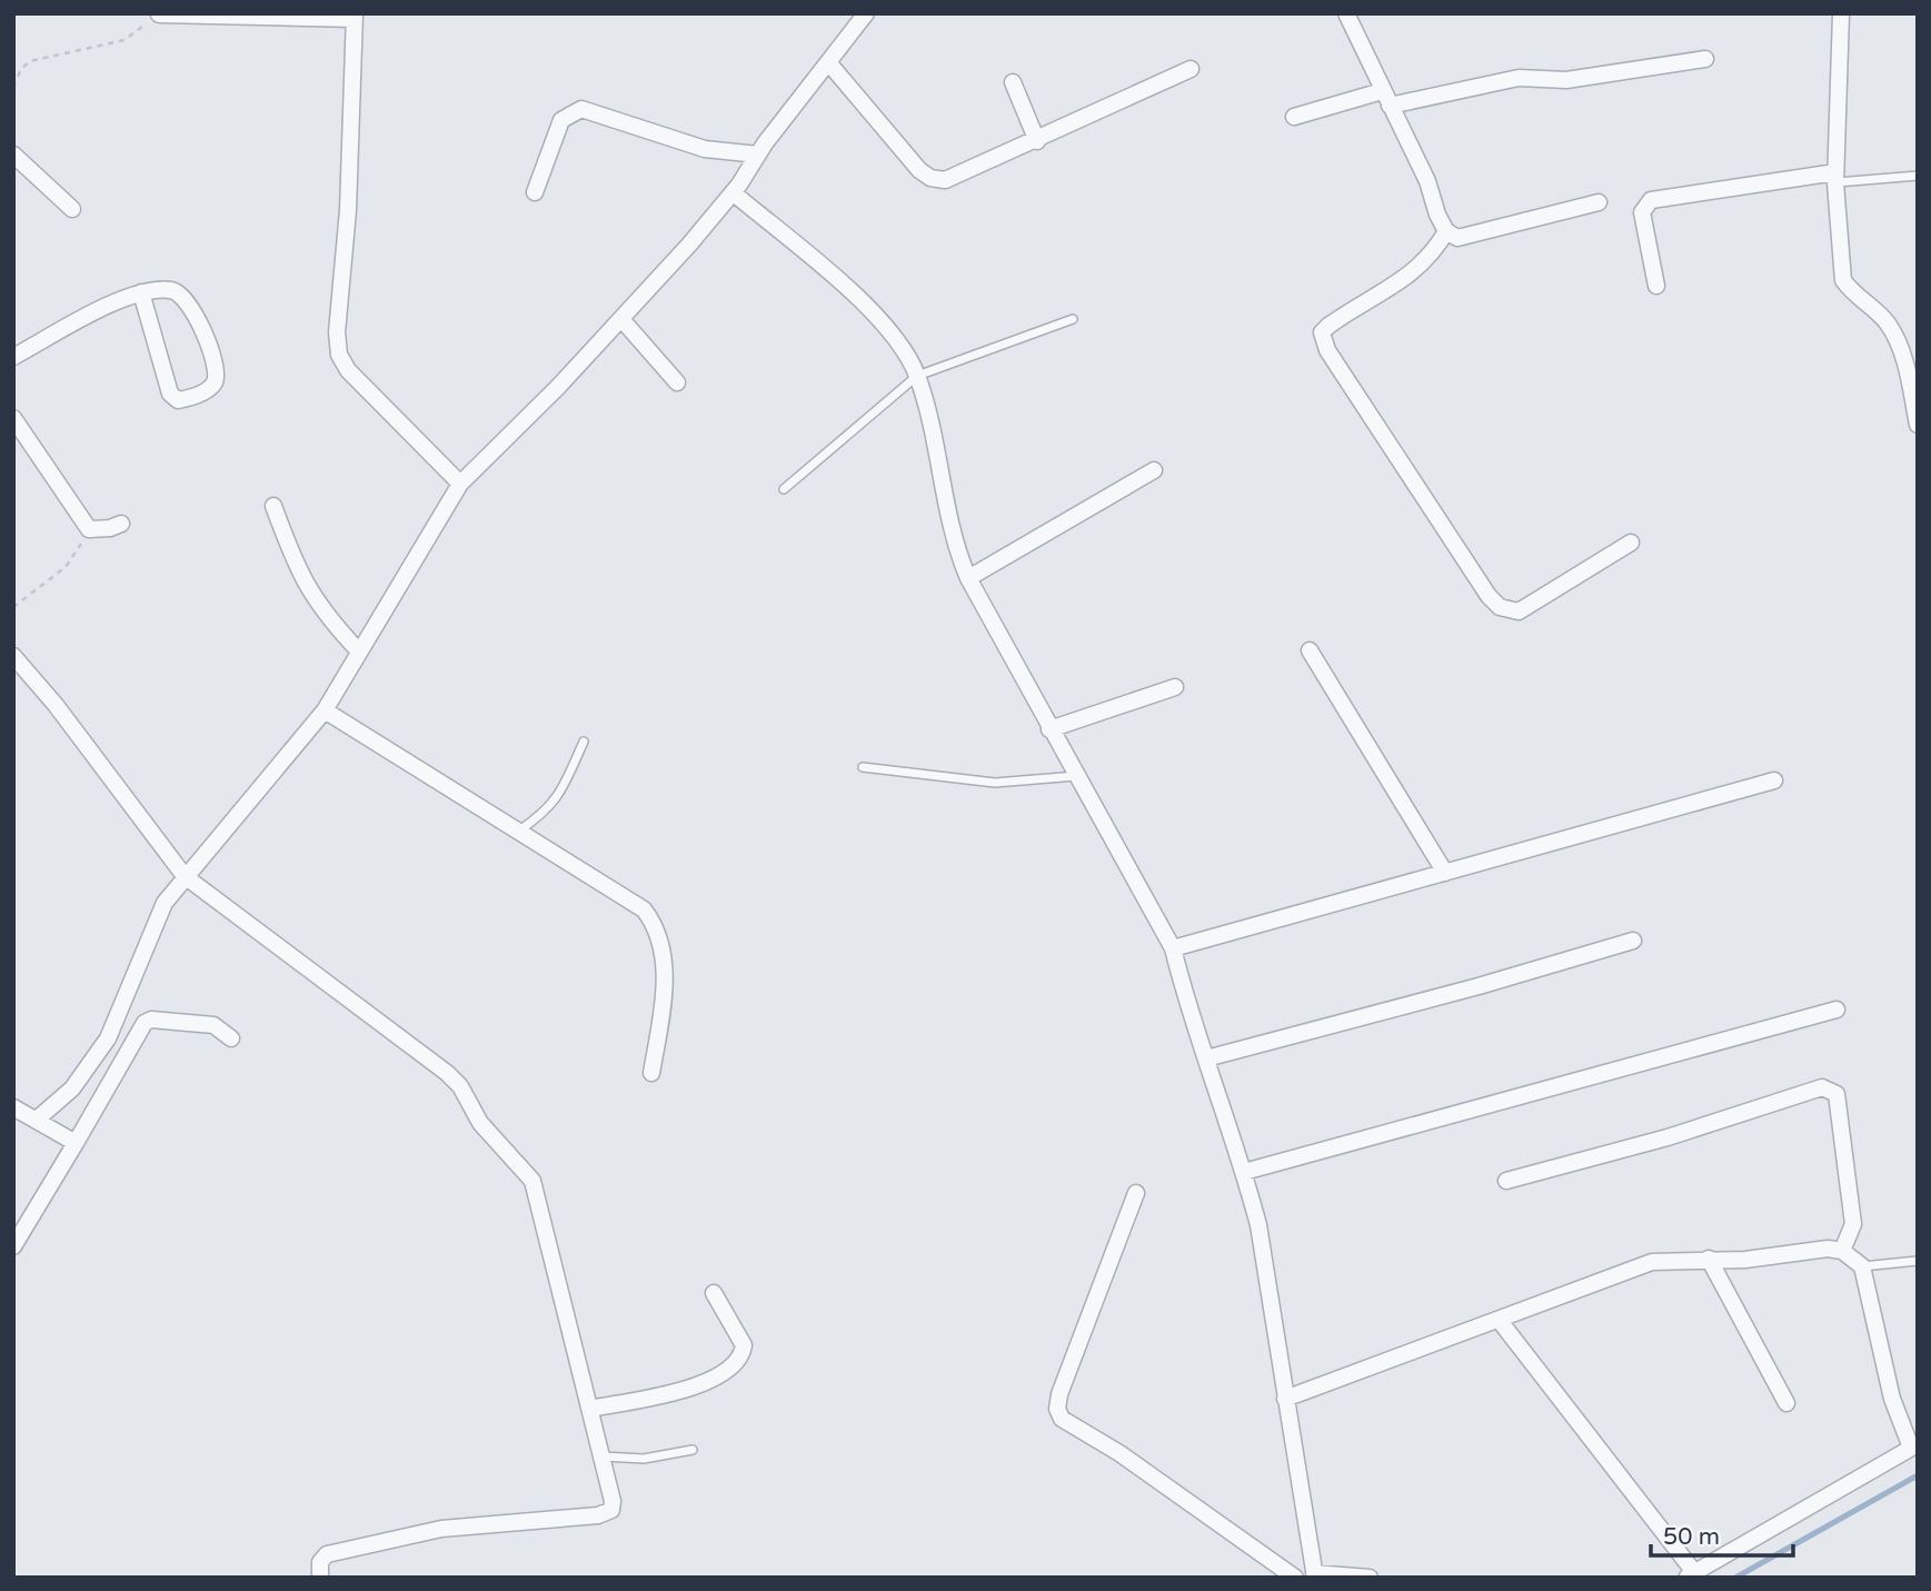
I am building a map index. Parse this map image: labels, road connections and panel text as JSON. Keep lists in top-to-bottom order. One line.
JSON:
{"scale_bar":"50 m"}
